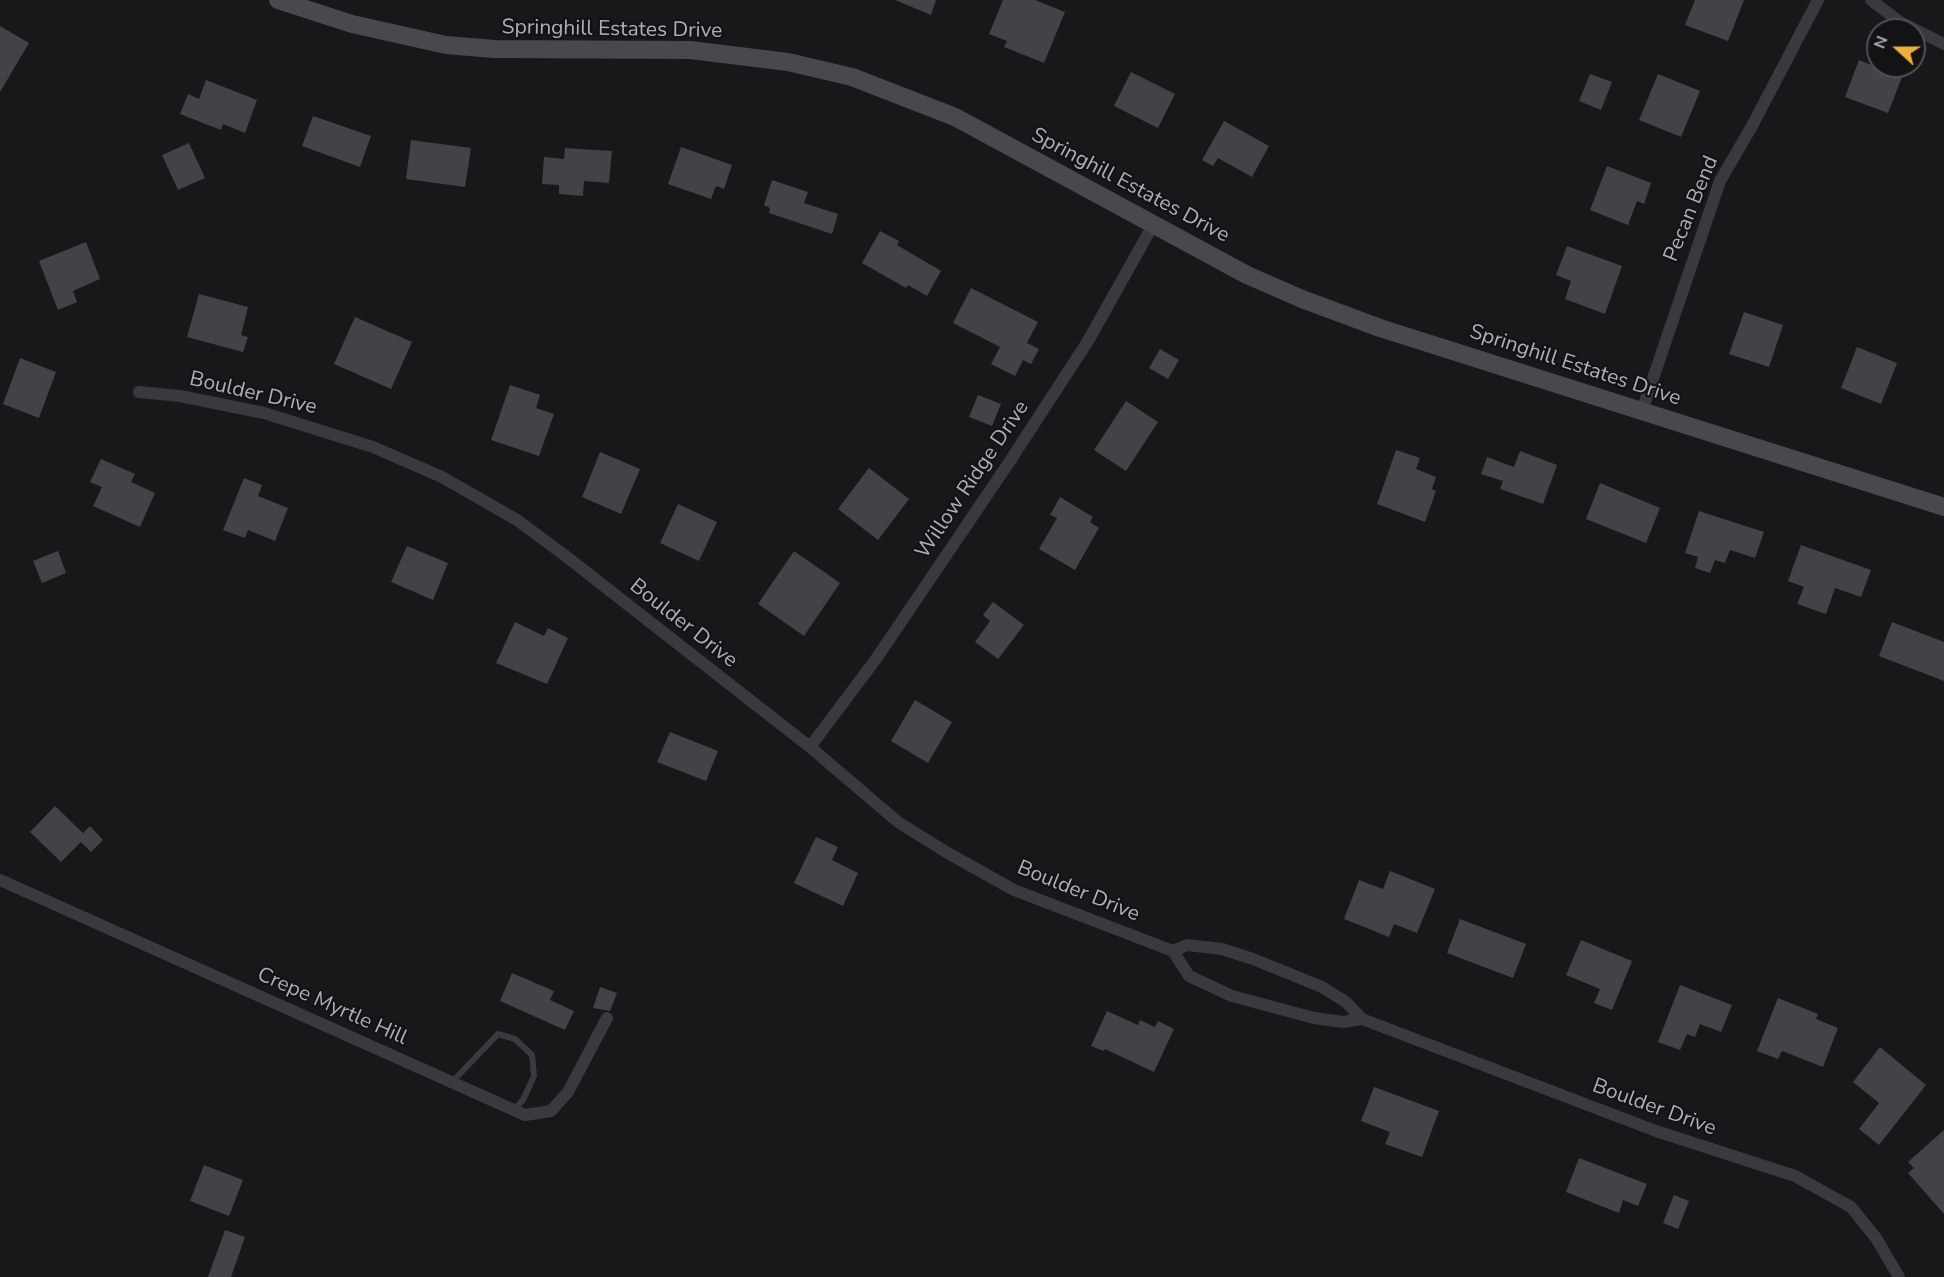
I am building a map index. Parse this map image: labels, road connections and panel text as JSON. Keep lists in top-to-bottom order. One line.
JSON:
{"streets":{"street":["Springhill Estates Drive","Pecan Bend","Boulder Drive","Willow Ridge Drive","Crepe Myrtle Hill"]},"crossings":[["Springhill Estates Drive","Pecan Bend"],["Springhill Estates Drive","Willow Ridge Drive"],["Boulder Drive","Willow Ridge Drive"]],"north":"left"}
